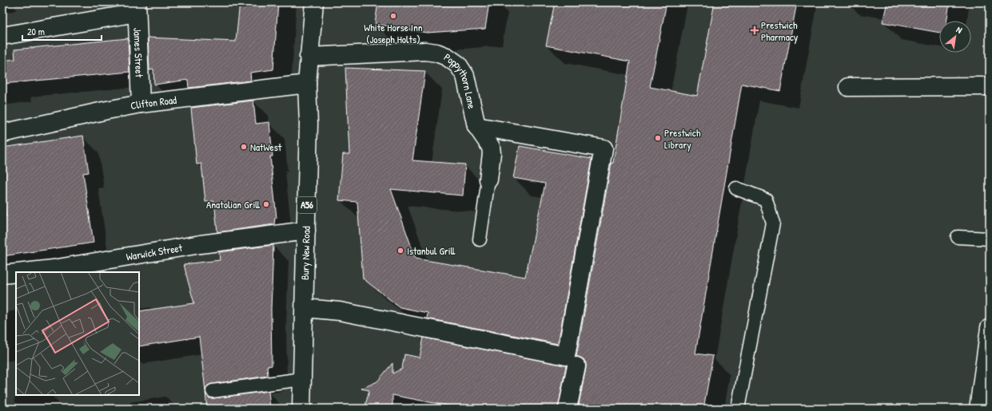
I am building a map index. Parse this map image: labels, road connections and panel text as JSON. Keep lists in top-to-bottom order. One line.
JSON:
{"streets":{"main road":["James Street","Poppythorn Lane","Clifton Road","A56","Warwick Street","Bury New Road"]},"crossings":[["James Street","Clifton Road"],["Poppythorn Lane","Bury New Road"],["Clifton Road","Bury New Road"],["Warwick Street","Bury New Road"]],"places":{"other":["White Horse Inn (Joseph Holts)","Prestwich Library","NatWest","Anatolian Grill","Istanbul Grill"],"health":["Prestwich Pharmacy"]},"scale_bar":"20 m","north":"top right"}
